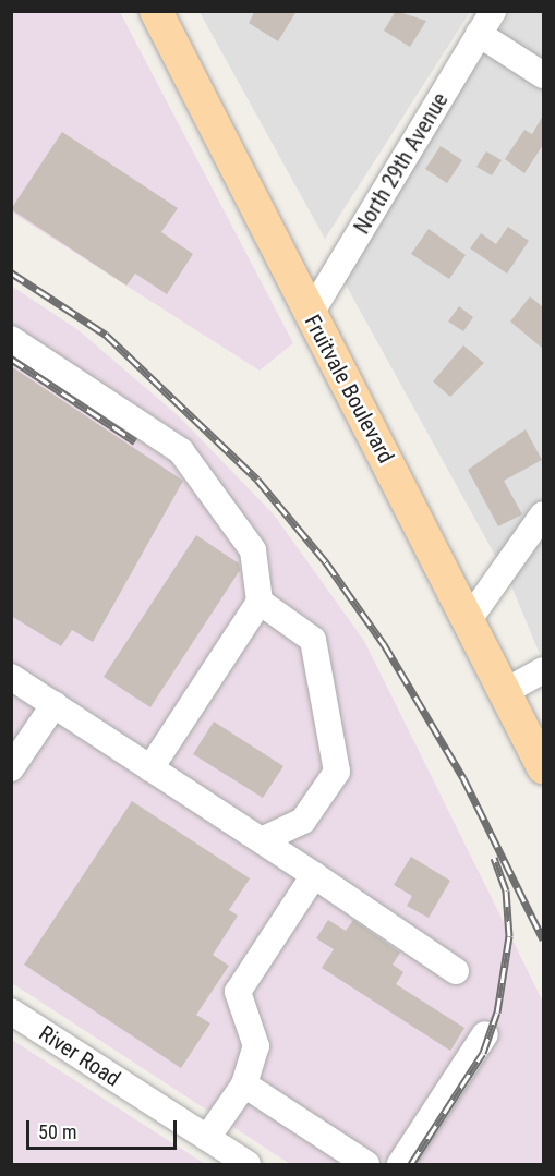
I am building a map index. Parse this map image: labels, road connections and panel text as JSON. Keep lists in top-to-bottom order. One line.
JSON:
{"streets":{"main road":["Fruitvale Boulevard"],"street":["North 29th Avenue","River Road"]},"crossings":[["North 29th Avenue","Fruitvale Boulevard"]],"scale_bar":"50 m"}
